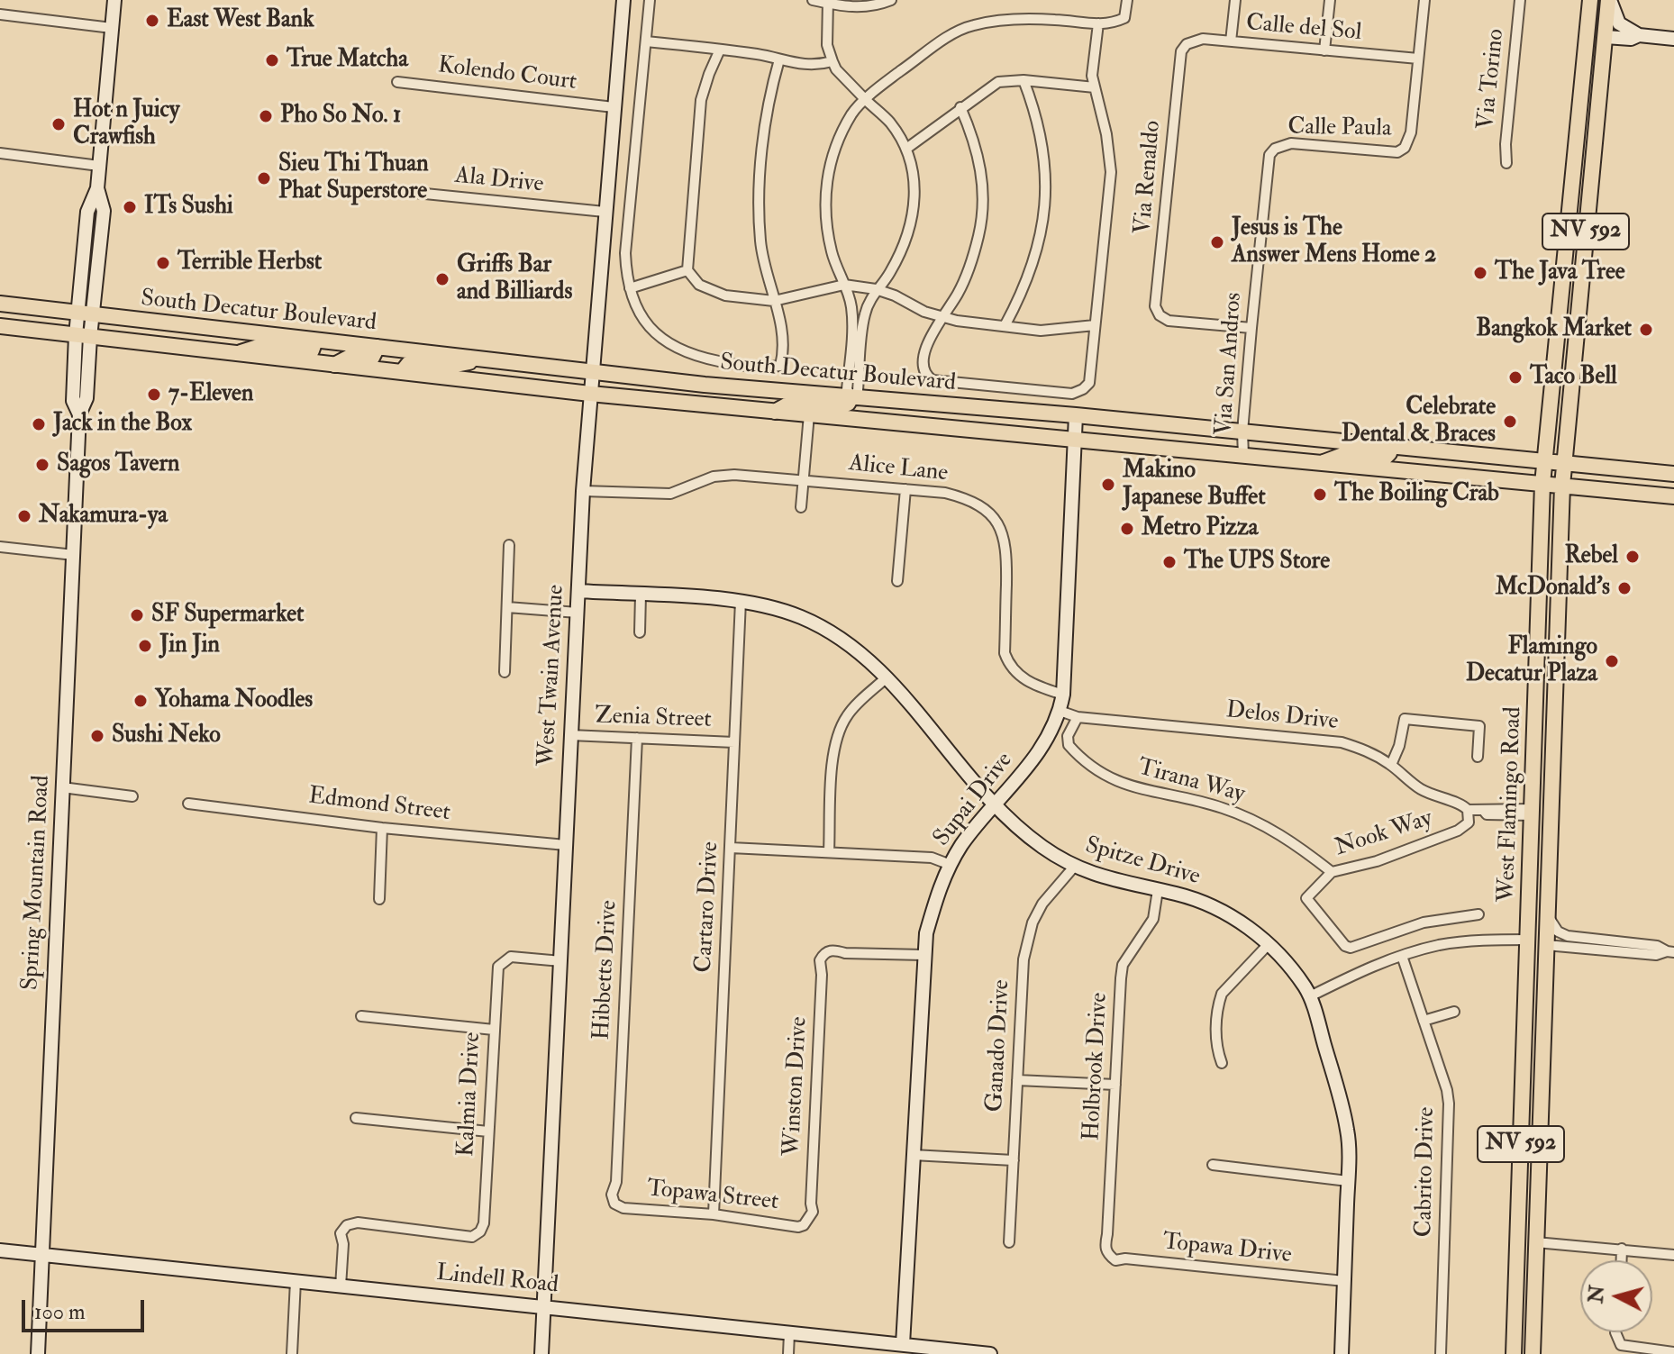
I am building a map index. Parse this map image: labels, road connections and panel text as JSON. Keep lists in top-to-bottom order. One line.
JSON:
{"streets":{"main road":["NV 592","South Decatur Boulevard","West Flamingo Road"],"street":["Calle del Sol","Kolendo Court","Via Torino","Calle Paula","Via Renaldo","Ala Drive","Via San Andros","Alice Lane","West Twain Avenue","Delos Drive","Zenia Street","Tirana Way","Supai Drive","Edmond Street","Nook Way","Spitze Drive","Spring Mountain Road","Cartaro Drive","Hibbetts Drive","Ganado Drive","Holbrook Drive","Winston Drive","Kalmia Drive","Cabrito Drive","Topawa Street","Topawa Drive","Lindell Road"]},"crossings":[["Calle del Sol","Calle Paula"],["Calle del Sol","Via Renaldo"],["Kolendo Court","West Twain Avenue"],["Calle Paula","Via San Andros"],["Via Renaldo","Via San Andros"],["Ala Drive","West Twain Avenue"],["South Decatur Boulevard","Via San Andros"],["South Decatur Boulevard","West Twain Avenue"],["South Decatur Boulevard","Supai Drive"],["South Decatur Boulevard","West Flamingo Road"],["South Decatur Boulevard","Spring Mountain Road"],["Alice Lane","West Twain Avenue"],["Alice Lane","Supai Drive"],["West Twain Avenue","Zenia Street"],["West Twain Avenue","Edmond Street"],["West Twain Avenue","Spitze Drive"],["West Twain Avenue","Kalmia Drive"],["West Twain Avenue","Lindell Road"],["Delos Drive","Tirana Way"],["Delos Drive","Supai Drive"],["Delos Drive","West Flamingo Road"],["Delos Drive","Nook Way"],["Zenia Street","Cartaro Drive"],["Zenia Street","Hibbetts Drive"],["Tirana Way","Nook Way"],["Supai Drive","Spitze Drive"],["Supai Drive","Winston Drive"],["Supai Drive","Lindell Road"],["Spitze Drive","Cartaro Drive"],["Spitze Drive","Ganado Drive"],["Spitze Drive","Holbrook Drive"],["Spitze Drive","Topawa Drive"],["Spring Mountain Road","Lindell Road"],["Cartaro Drive","Topawa Street"],["Hibbetts Drive","Topawa Street"],["Holbrook Drive","Topawa Drive"],["Winston Drive","Topawa Street"],["Kalmia Drive","Lindell Road"]],"places":["East West Bank","True Matcha","Pho So No. 1","Hot n Juicy Crawfish","Sieu Thi Thuan Phat Superstore","ITs Sushi","Jesus is The Answer Mens Home 2","Terrible Herbst","The Java Tree","Griffs Bar and Billiards","Bangkok Market","Taco Bell","7-Eleven","Celebrate Dental & Braces","Jack in the Box","Sagos Tavern","Makino Japanese Buffet","The Boiling Crab","Nakamura-ya","Metro Pizza","Rebel","The UPS Store","McDonald's","SF Supermarket","Jin Jin","Flamingo Decatur Plaza","Yohama Noodles","Sushi Neko"],"scale_bar":"100 m","north":"left"}
